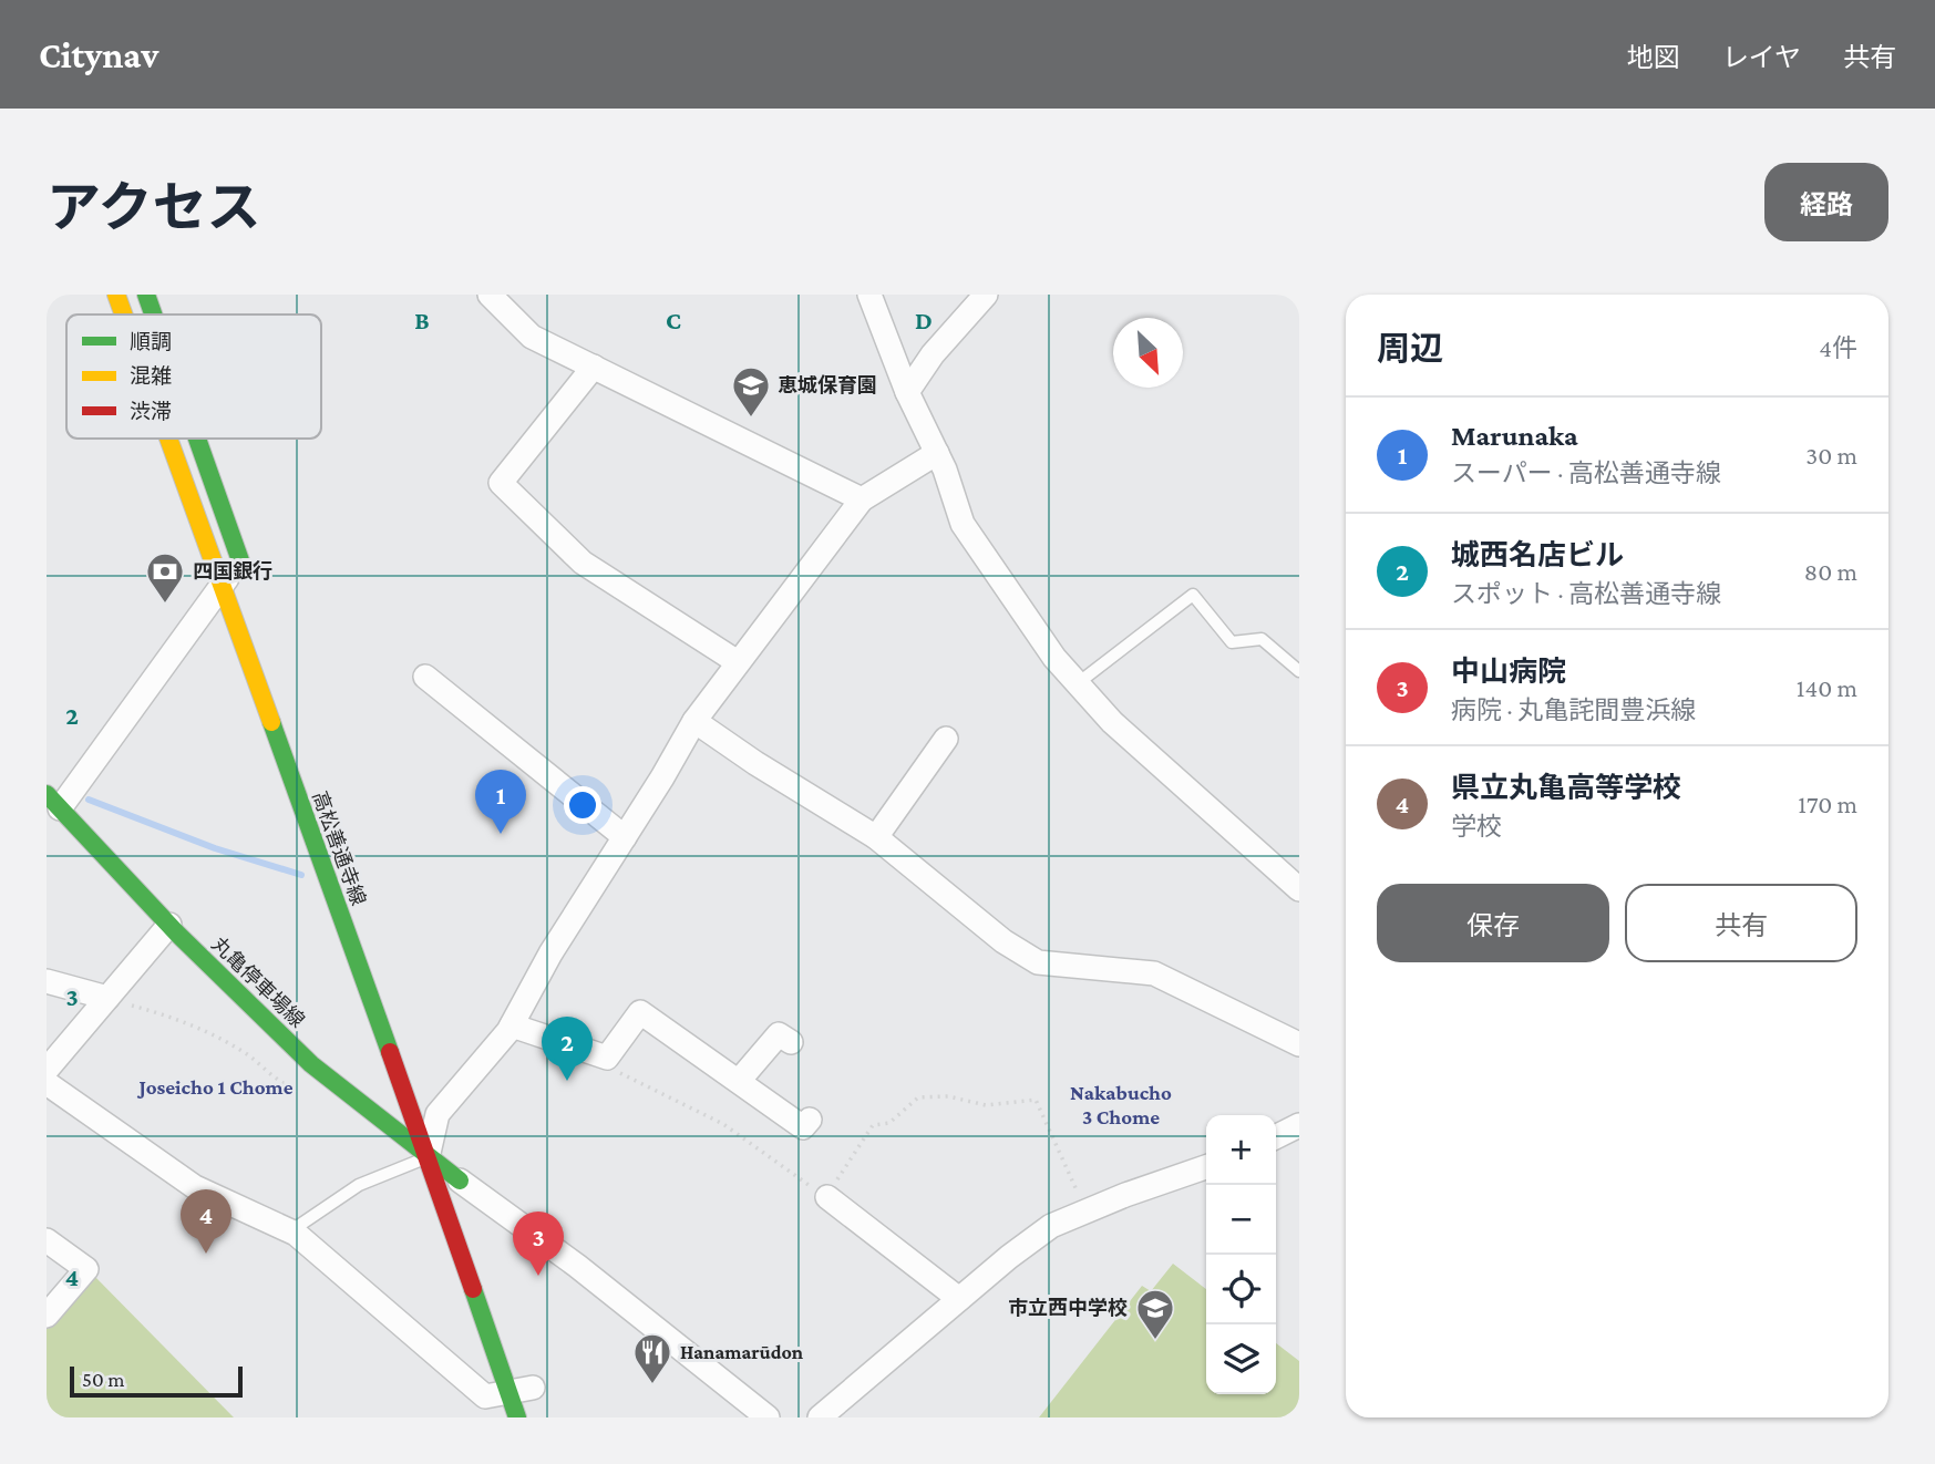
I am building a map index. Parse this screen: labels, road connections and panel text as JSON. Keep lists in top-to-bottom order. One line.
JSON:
{"streets":{"main road":["高松善通寺線","丸亀停車場線"]},"crossings":[["高松善通寺線","丸亀停車場線"]],"districts":["Joseicho 1 Chome","Nakabucho 3 Chome"],"places":{"school or university":["恵城保育園","市立西中学校"],"bank":["四国銀行"],"restaurant":["Hanamarūdon"]},"legend":["順調","混雑","渋滞"],"scale_bar":"50 m","north":"bottom right","page":{"header":"Citynav","nav":["地図","レイヤ","共有"],"title":"アクセス","buttons":["経路",["保存","共有"]],"heading":["周辺","4件"],"list":[{"mark":"1","name":"Marunaka","note":"スーパー · 高松善通寺線","value":"30 m"},{"mark":"2","name":"城西名店ビル","note":"スポット · 高松善通寺線","value":"80 m"},{"mark":"3","name":"中山病院","note":"病院 · 丸亀詫間豊浜線","value":"140 m"},{"mark":"4","name":"県立丸亀高等学校","note":"学校","value":"170 m"}],"pins":["1","2","4","3"],"map_buttons":["+","−"],"scale":"50 m"},"grid":{"columns":["B","C","D"],"rows":["2","3","4"]}}
